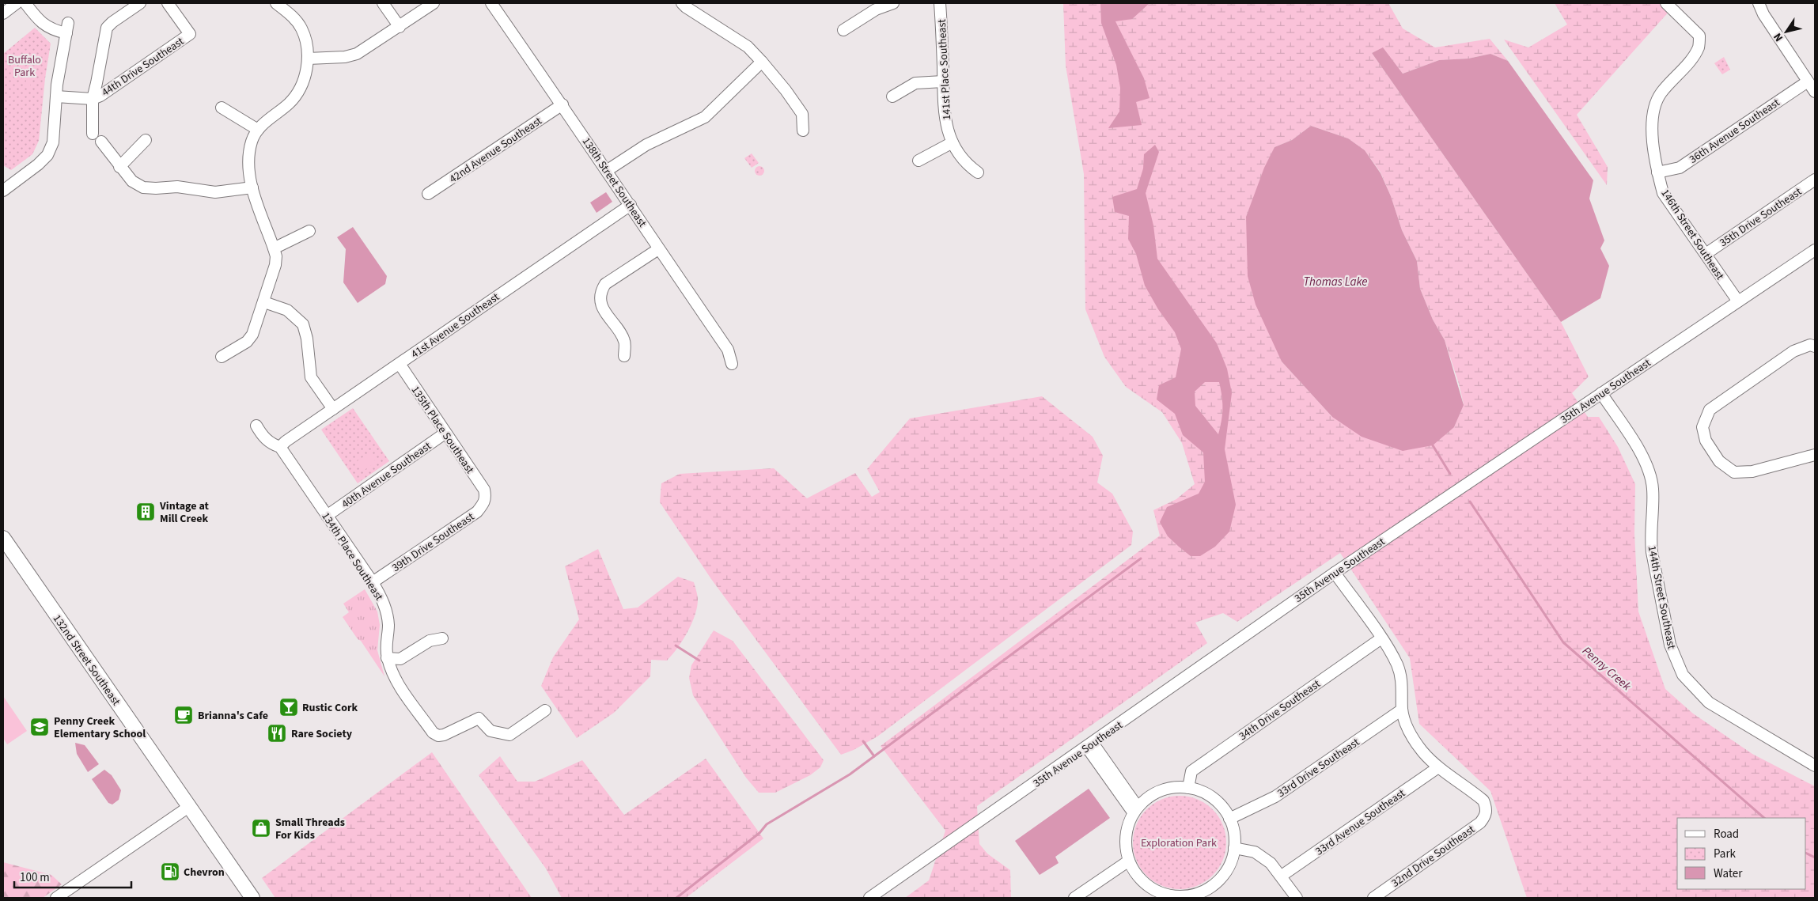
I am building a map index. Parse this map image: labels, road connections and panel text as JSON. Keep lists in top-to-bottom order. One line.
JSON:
{"streets":{"main road":["132nd Street Southeast"],"street":["44th Drive Southeast","141st Place Southeast","36th Avenue Southeast","42nd Avenue Southeast","138th Street Southeast","35th Drive Southeast","146th Street Southeast","41st Avenue Southeast","35th Avenue Southeast","135th Place Southeast","40th Avenue Southeast","39th Drive Southeast","134th Place Southeast","144th Street Southeast","34th Drive Southeast","33rd Drive Southeast","33rd Avenue Southeast","32nd Drive Southeast"]},"crossings":[["36th Avenue Southeast","146th Street Southeast"],["42nd Avenue Southeast","138th Street Southeast"],["138th Street Southeast","41st Avenue Southeast"],["35th Drive Southeast","146th Street Southeast"],["146th Street Southeast","35th Avenue Southeast"],["41st Avenue Southeast","135th Place Southeast"],["41st Avenue Southeast","134th Place Southeast"],["35th Avenue Southeast","144th Street Southeast"],["135th Place Southeast","40th Avenue Southeast"],["135th Place Southeast","39th Drive Southeast"],["40th Avenue Southeast","134th Place Southeast"],["39th Drive Southeast","134th Place Southeast"],["34th Drive Southeast","33rd Drive Southeast"],["33rd Avenue Southeast","32nd Drive Southeast"]],"water":["Thomas Lake","Penny Creek"],"parks":["Buffalo Park","Exploration Park"],"places":{"building":["Vintage at Mill Creek"],"bar":["Rustic Cork"],"cafe":["Brianna's Cafe"],"school or university":["Penny Creek Elementary School"],"restaurant":["Rare Society"],"shop":["Small Threads For Kids"],"fuel station":["Chevron"]},"legend":["Road","Park","Water"],"scale_bar":"100 m","north":"bottom left"}
